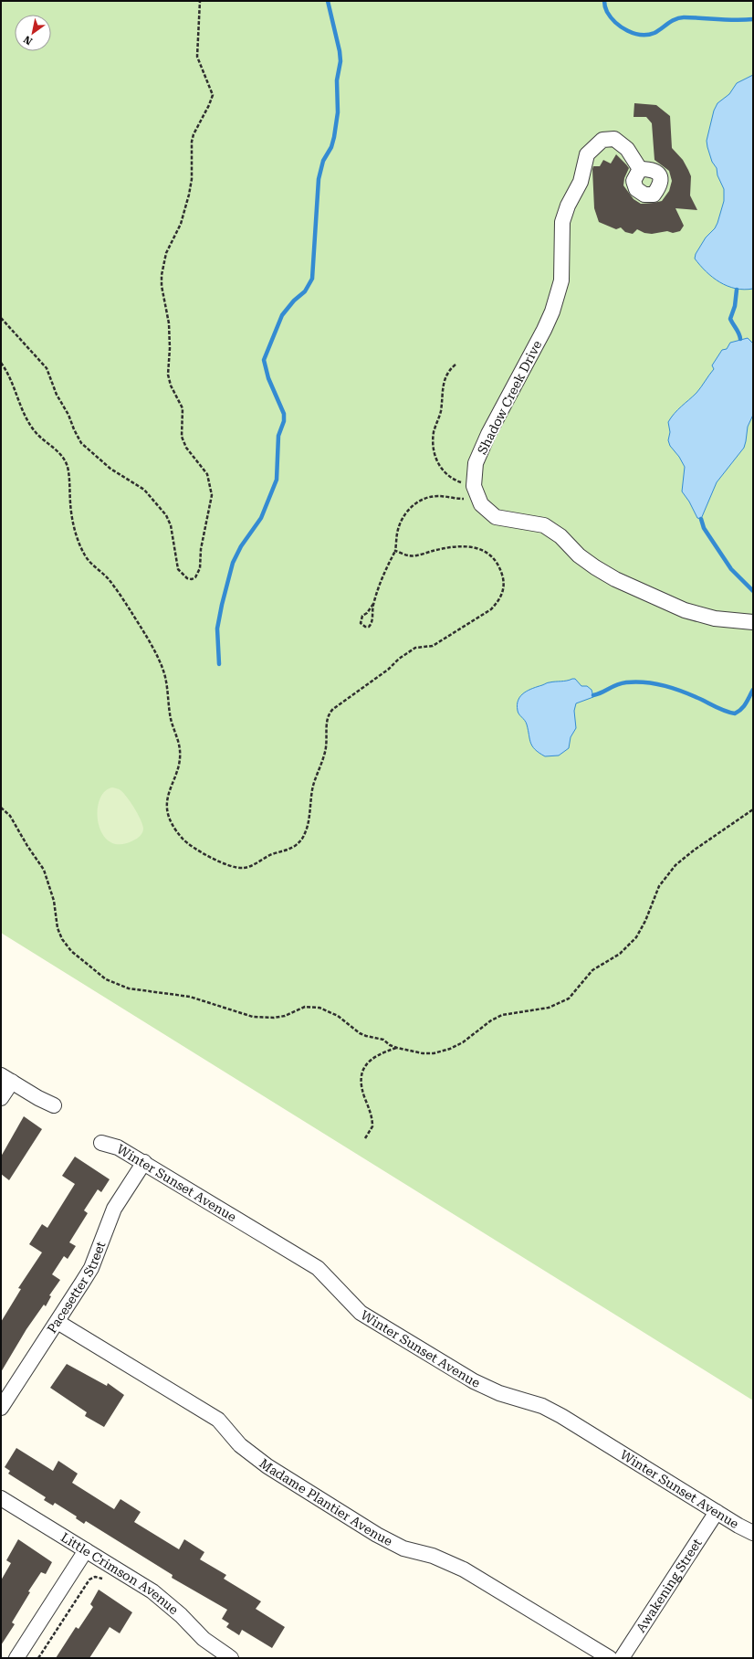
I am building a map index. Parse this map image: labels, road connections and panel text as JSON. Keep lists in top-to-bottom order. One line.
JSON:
{"streets":{"street":["Shadow Creek Drive","Winter Sunset Avenue","Pacesetter Street","Madame Plantier Avenue","Little Crimson Avenue","Awakening Street"]},"crossings":[["Winter Sunset Avenue","Pacesetter Street"],["Winter Sunset Avenue","Awakening Street"],["Pacesetter Street","Madame Plantier Avenue"]],"north":"bottom left"}
